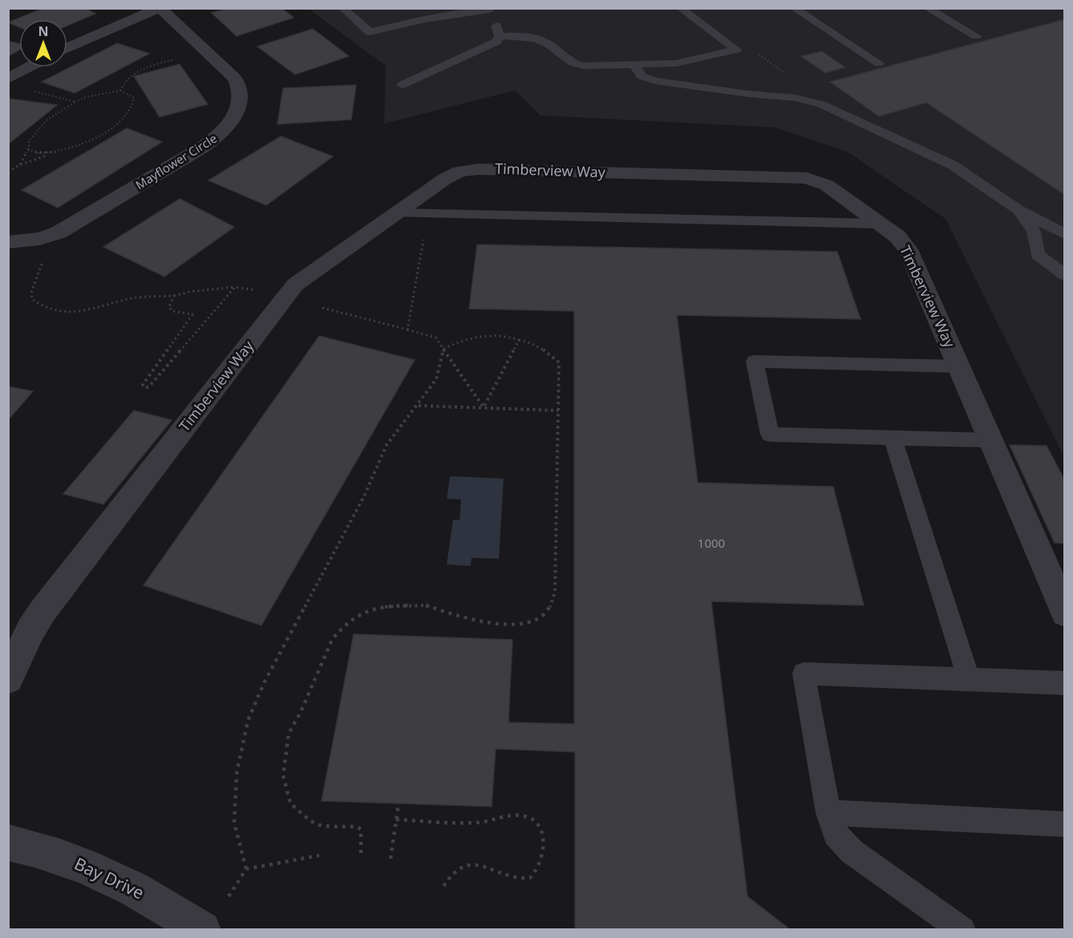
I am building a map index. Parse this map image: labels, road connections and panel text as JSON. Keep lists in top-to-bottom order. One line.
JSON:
{"streets":{"street":["Mayflower Circle","Timberview Way","Bay Drive"]},"house_numbers":["1000"],"north":"top"}
